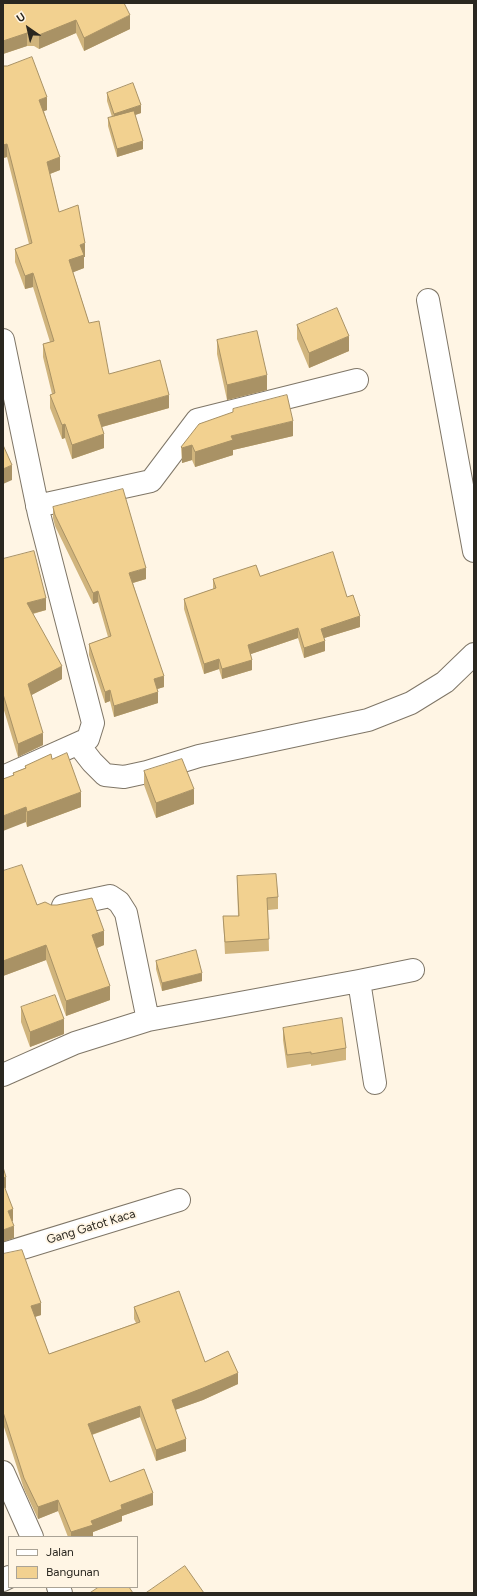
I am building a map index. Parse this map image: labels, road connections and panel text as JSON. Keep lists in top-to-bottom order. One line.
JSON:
{"streets":{"street":["Gang Gatot Kaca"]},"legend":["Jalan","Bangunan"],"north":"top left"}
